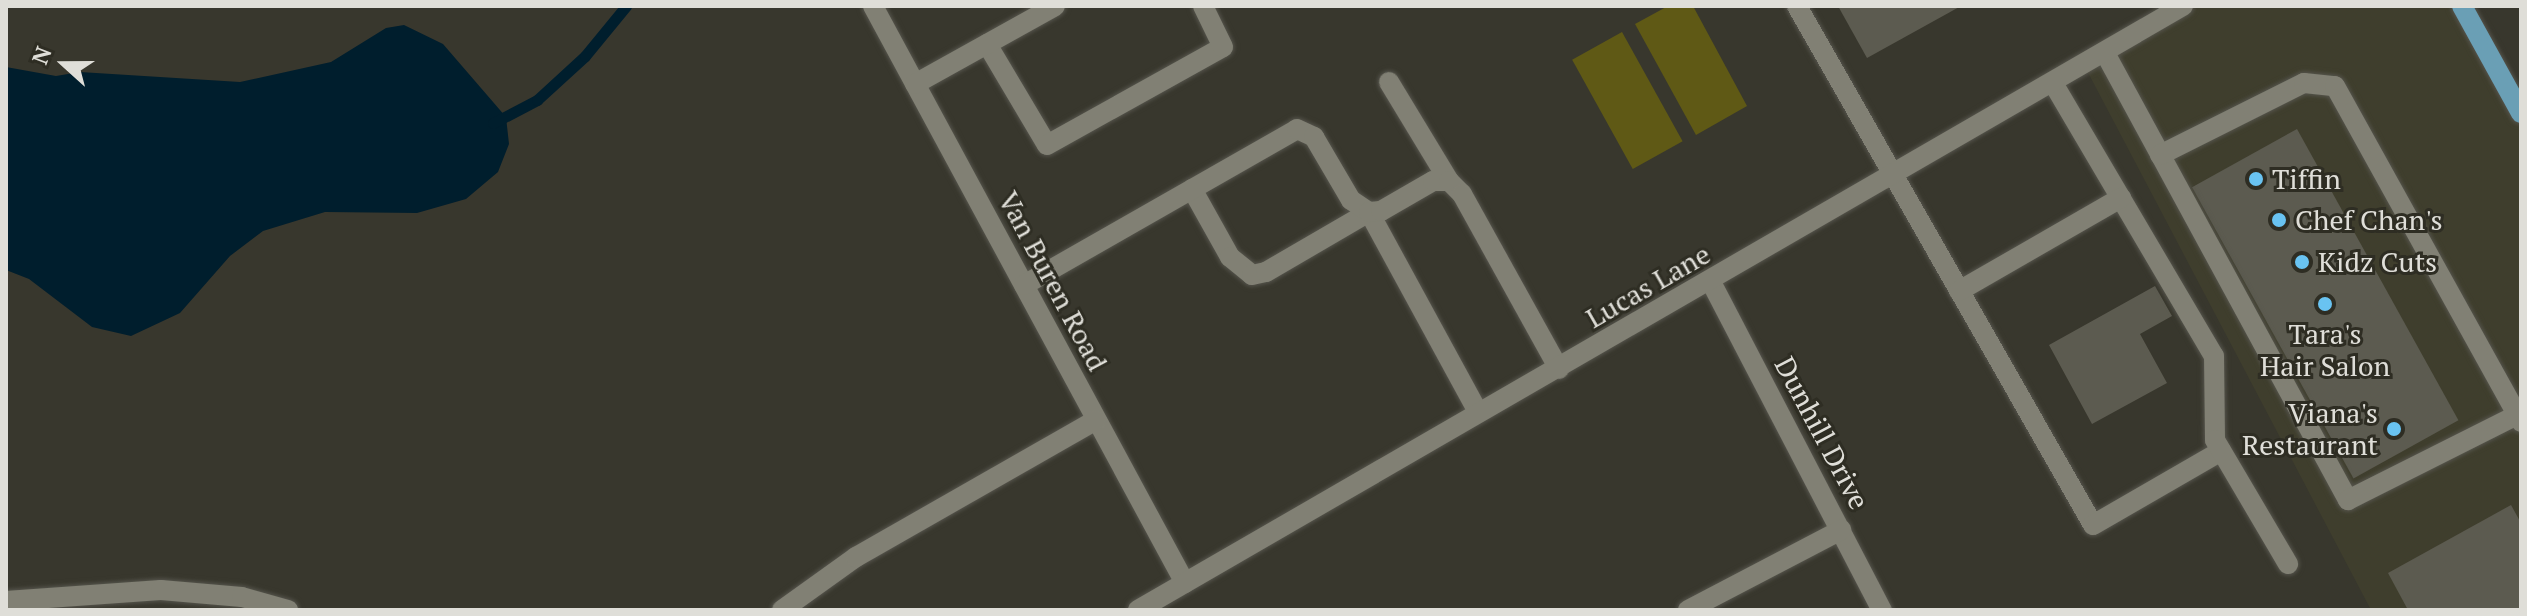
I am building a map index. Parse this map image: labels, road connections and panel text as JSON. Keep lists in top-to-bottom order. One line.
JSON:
{"streets":{"street":["Van Buren Road","Lucas Lane","Dunhill Drive"]},"crossings":[["Van Buren Road","Lucas Lane"],["Lucas Lane","Dunhill Drive"]],"places":["Tiffin","Chef Chan's","Kidz Cuts","Tara's Hair Salon","Viana's Restaurant"],"north":"left"}
